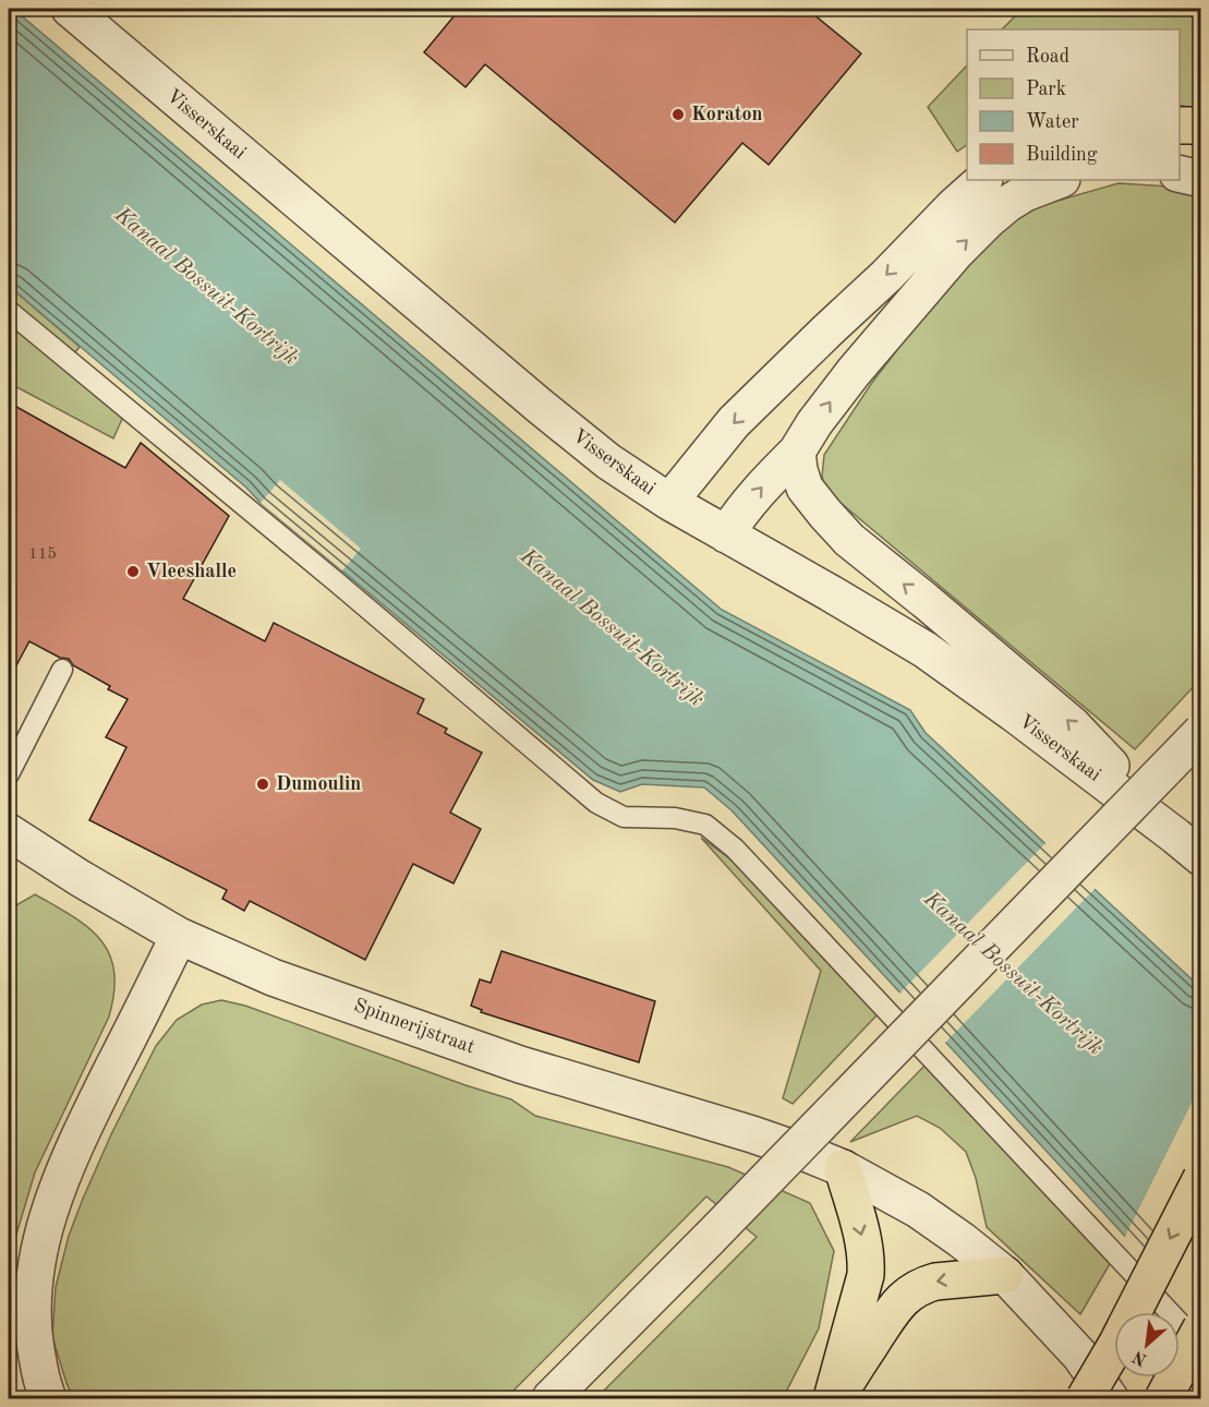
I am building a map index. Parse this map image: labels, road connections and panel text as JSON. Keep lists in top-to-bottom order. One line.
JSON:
{"streets":{"street":["Visserskaai","Spinnerijstraat"]},"water":["Kanaal Bossuit-Kortrijk"],"places":["Koraton","Vleeshalle","Dumoulin"],"house_numbers":["115"],"legend":["Road","Park","Water","Building"],"north":"bottom left"}
